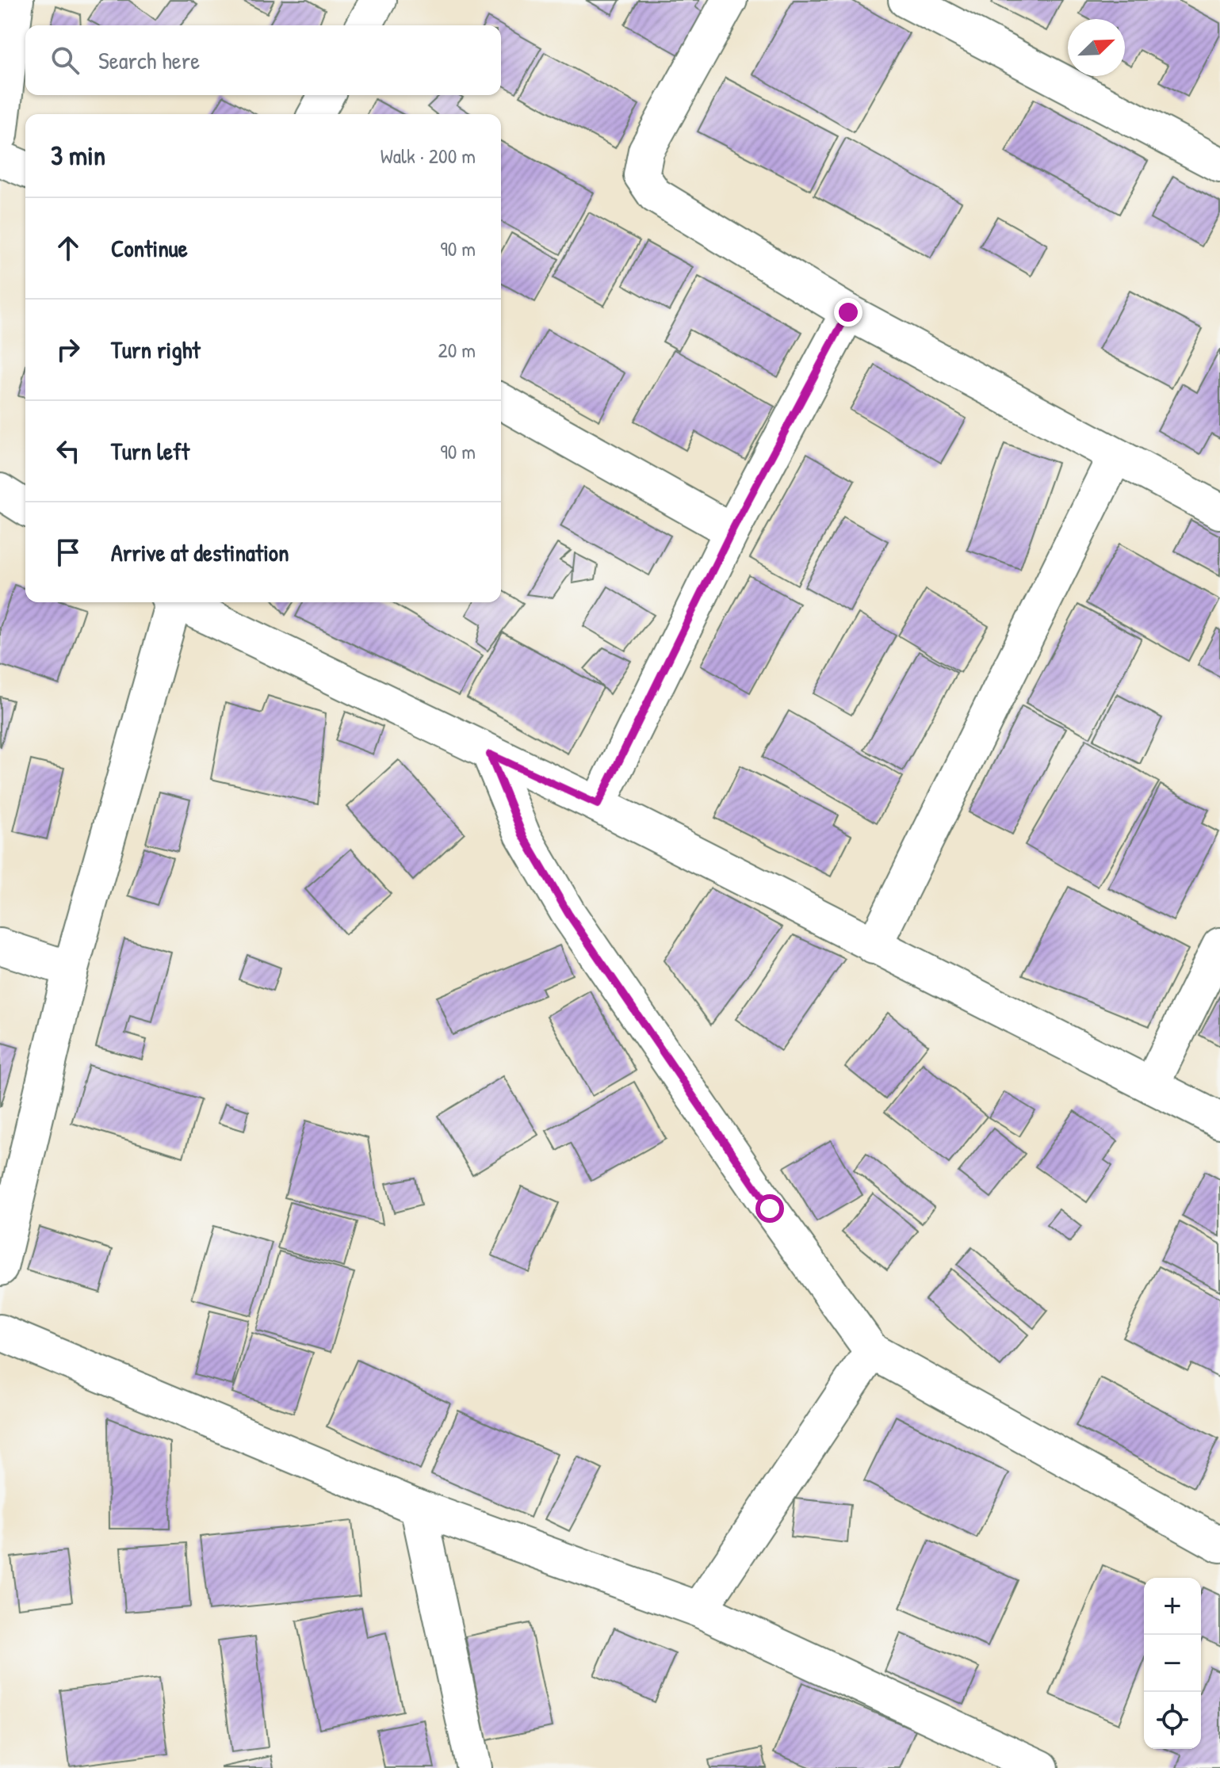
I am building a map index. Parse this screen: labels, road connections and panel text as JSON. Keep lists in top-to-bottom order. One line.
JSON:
{"north":"top right","page":{"search":"Search here","heading":["3 min","Walk · 200 m"],"list":[["Continue","90 m"],["Turn right","20 m"],["Turn left","90 m"],"Arrive at destination"],"map_buttons":["+","−"]}}
